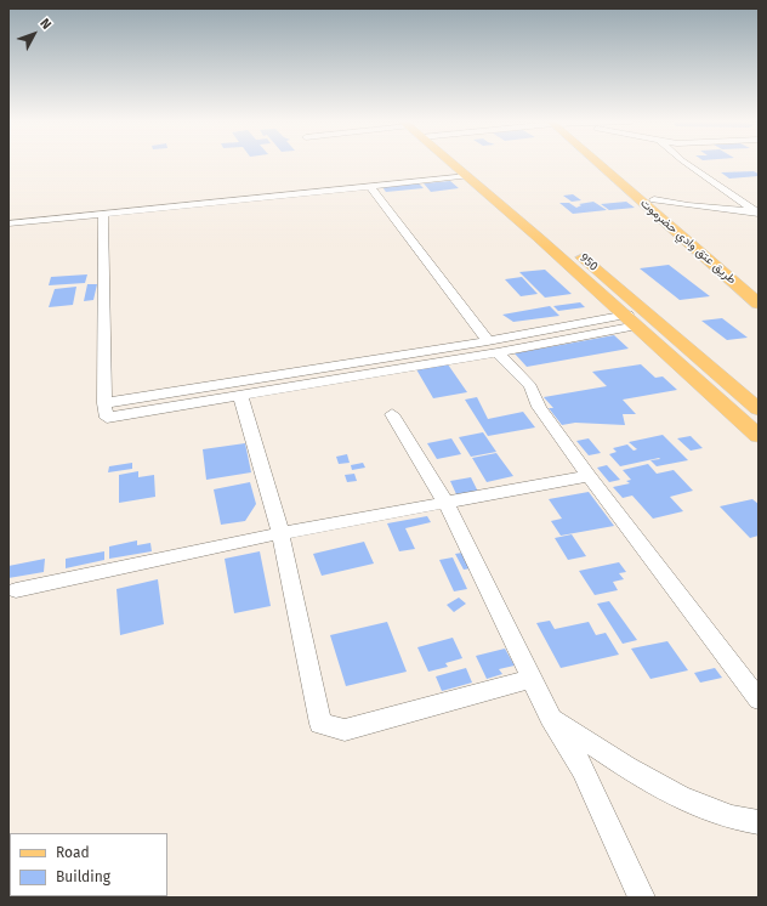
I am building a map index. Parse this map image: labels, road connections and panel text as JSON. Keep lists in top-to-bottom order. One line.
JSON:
{"streets":{"main road":["طريق عتق وادي حضرموت","950"]},"legend":["Road","Building"],"north":"top right"}
